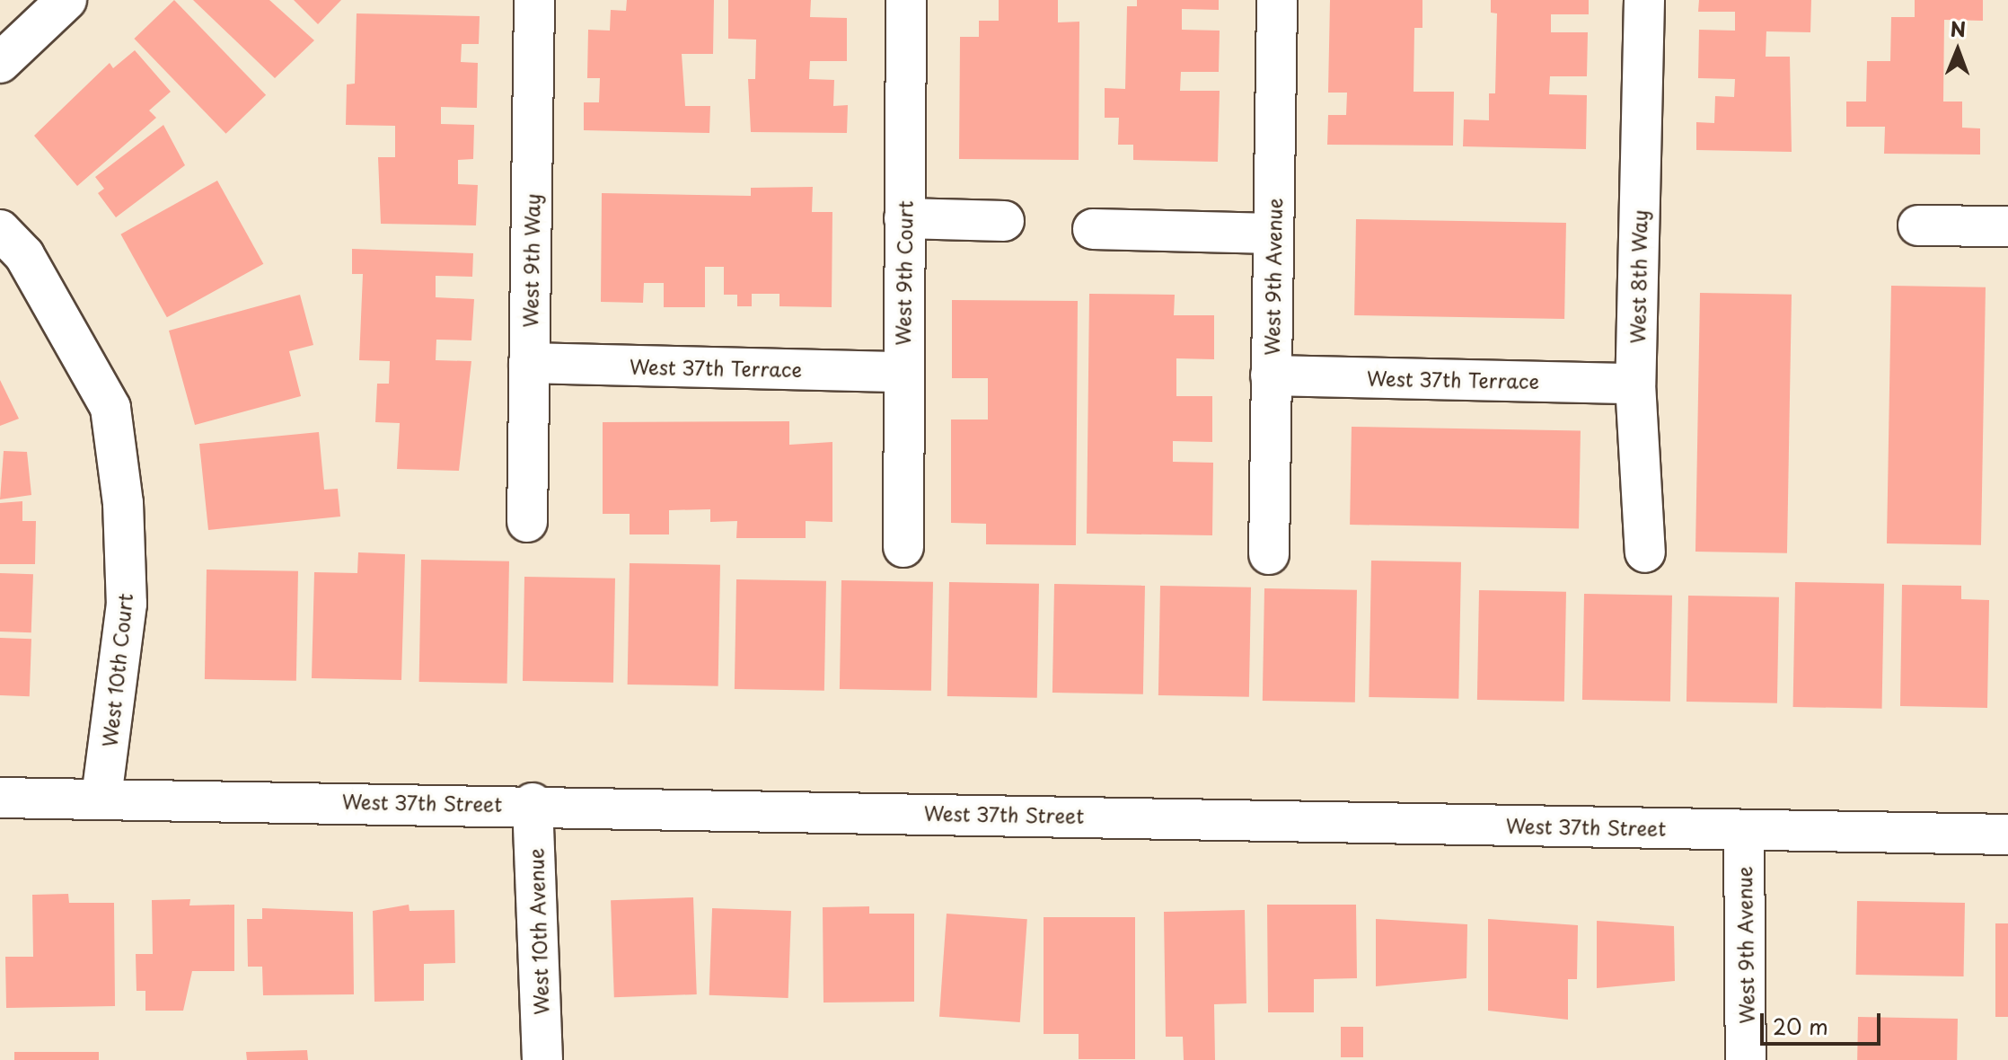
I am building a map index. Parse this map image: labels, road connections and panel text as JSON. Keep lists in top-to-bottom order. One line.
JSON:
{"streets":{"street":["West 9th Way","West 9th Court","West 9th Avenue","West 8th Way","West 37th Terrace","West 10th Court","West 37th Street","West 10th Avenue"]},"crossings":[["West 9th Way","West 37th Terrace"],["West 9th Court","West 37th Terrace"],["West 9th Avenue","West 37th Terrace"],["West 9th Avenue","West 37th Street"],["West 8th Way","West 37th Terrace"],["West 10th Court","West 37th Street"],["West 37th Street","West 10th Avenue"]],"scale_bar":"20 m","north":"top"}
